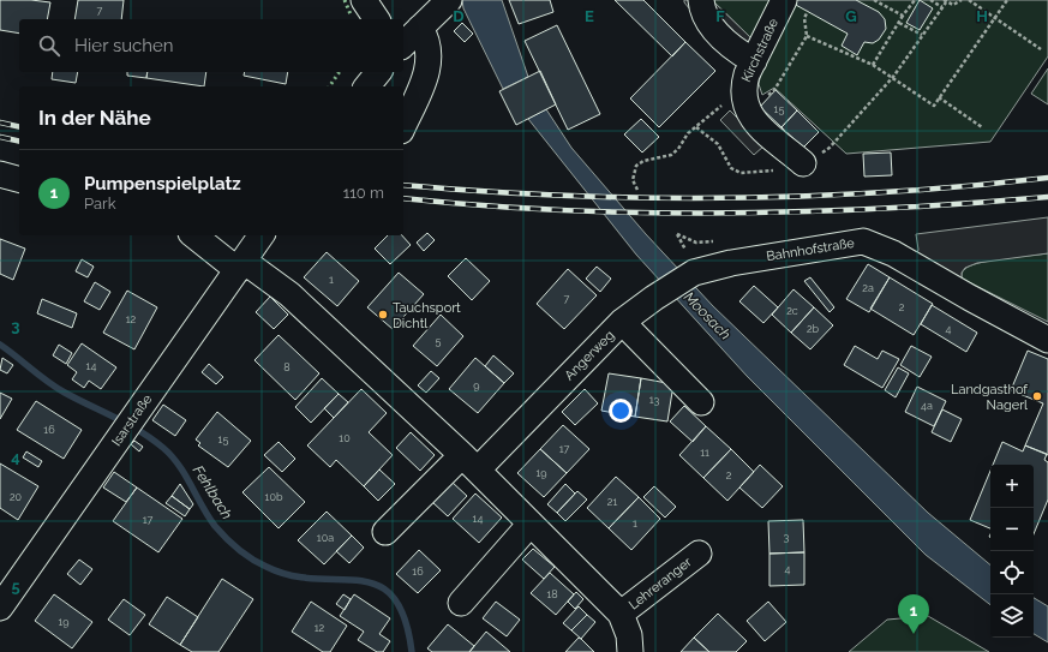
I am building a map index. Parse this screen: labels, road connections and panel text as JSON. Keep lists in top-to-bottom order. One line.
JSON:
{"streets":{"street":["Kirchstraße","Bahnhofstraße","Angerweg","Isarstraße","Lehreranger"]},"crossings":[["Bahnhofstraße","Angerweg"]],"water":["Moosach","Fehlbach"],"places":["Tauchsport Dichtl","Landgasthof Nagerl"],"house_numbers":["7","15","1","2a","7","2","2c","12","2b","4","5","14","8","9","13","4a","16","10","15","17","11","19","2","20","10b","21","14","17","1","3","10a","4","16","18","19","12"],"page":{"search":"Hier suchen","heading":"In der Nähe","list":[{"mark":"1","name":"Pumpenspielplatz","note":"Park","value":"110 m"}],"map_buttons":["+","−"],"pins":"1"},"grid":{"columns":["D","E","F","G","H"],"rows":["3","4","5"]}}
